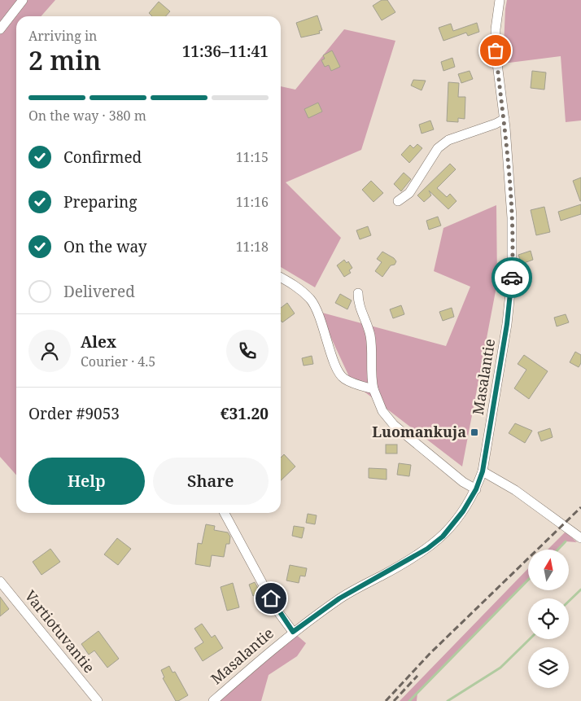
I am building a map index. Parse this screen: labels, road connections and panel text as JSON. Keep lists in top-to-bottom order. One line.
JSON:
{"streets":{"street":["Masalantie","Vartiotuvantie"]},"places":{"transit":["Luomankuja"]},"north":"top","page":{"heading":["2 min","Arriving in","11:36–11:41"],"panel":["Alex","Courier · 4.5","Order #9053","€31.20"],"bar":"On the way · 380 m","list":[["Confirmed","11:15"],["Preparing","11:16"],["On the way","11:18"],"Delivered"],"buttons":["Help","Share"]}}
